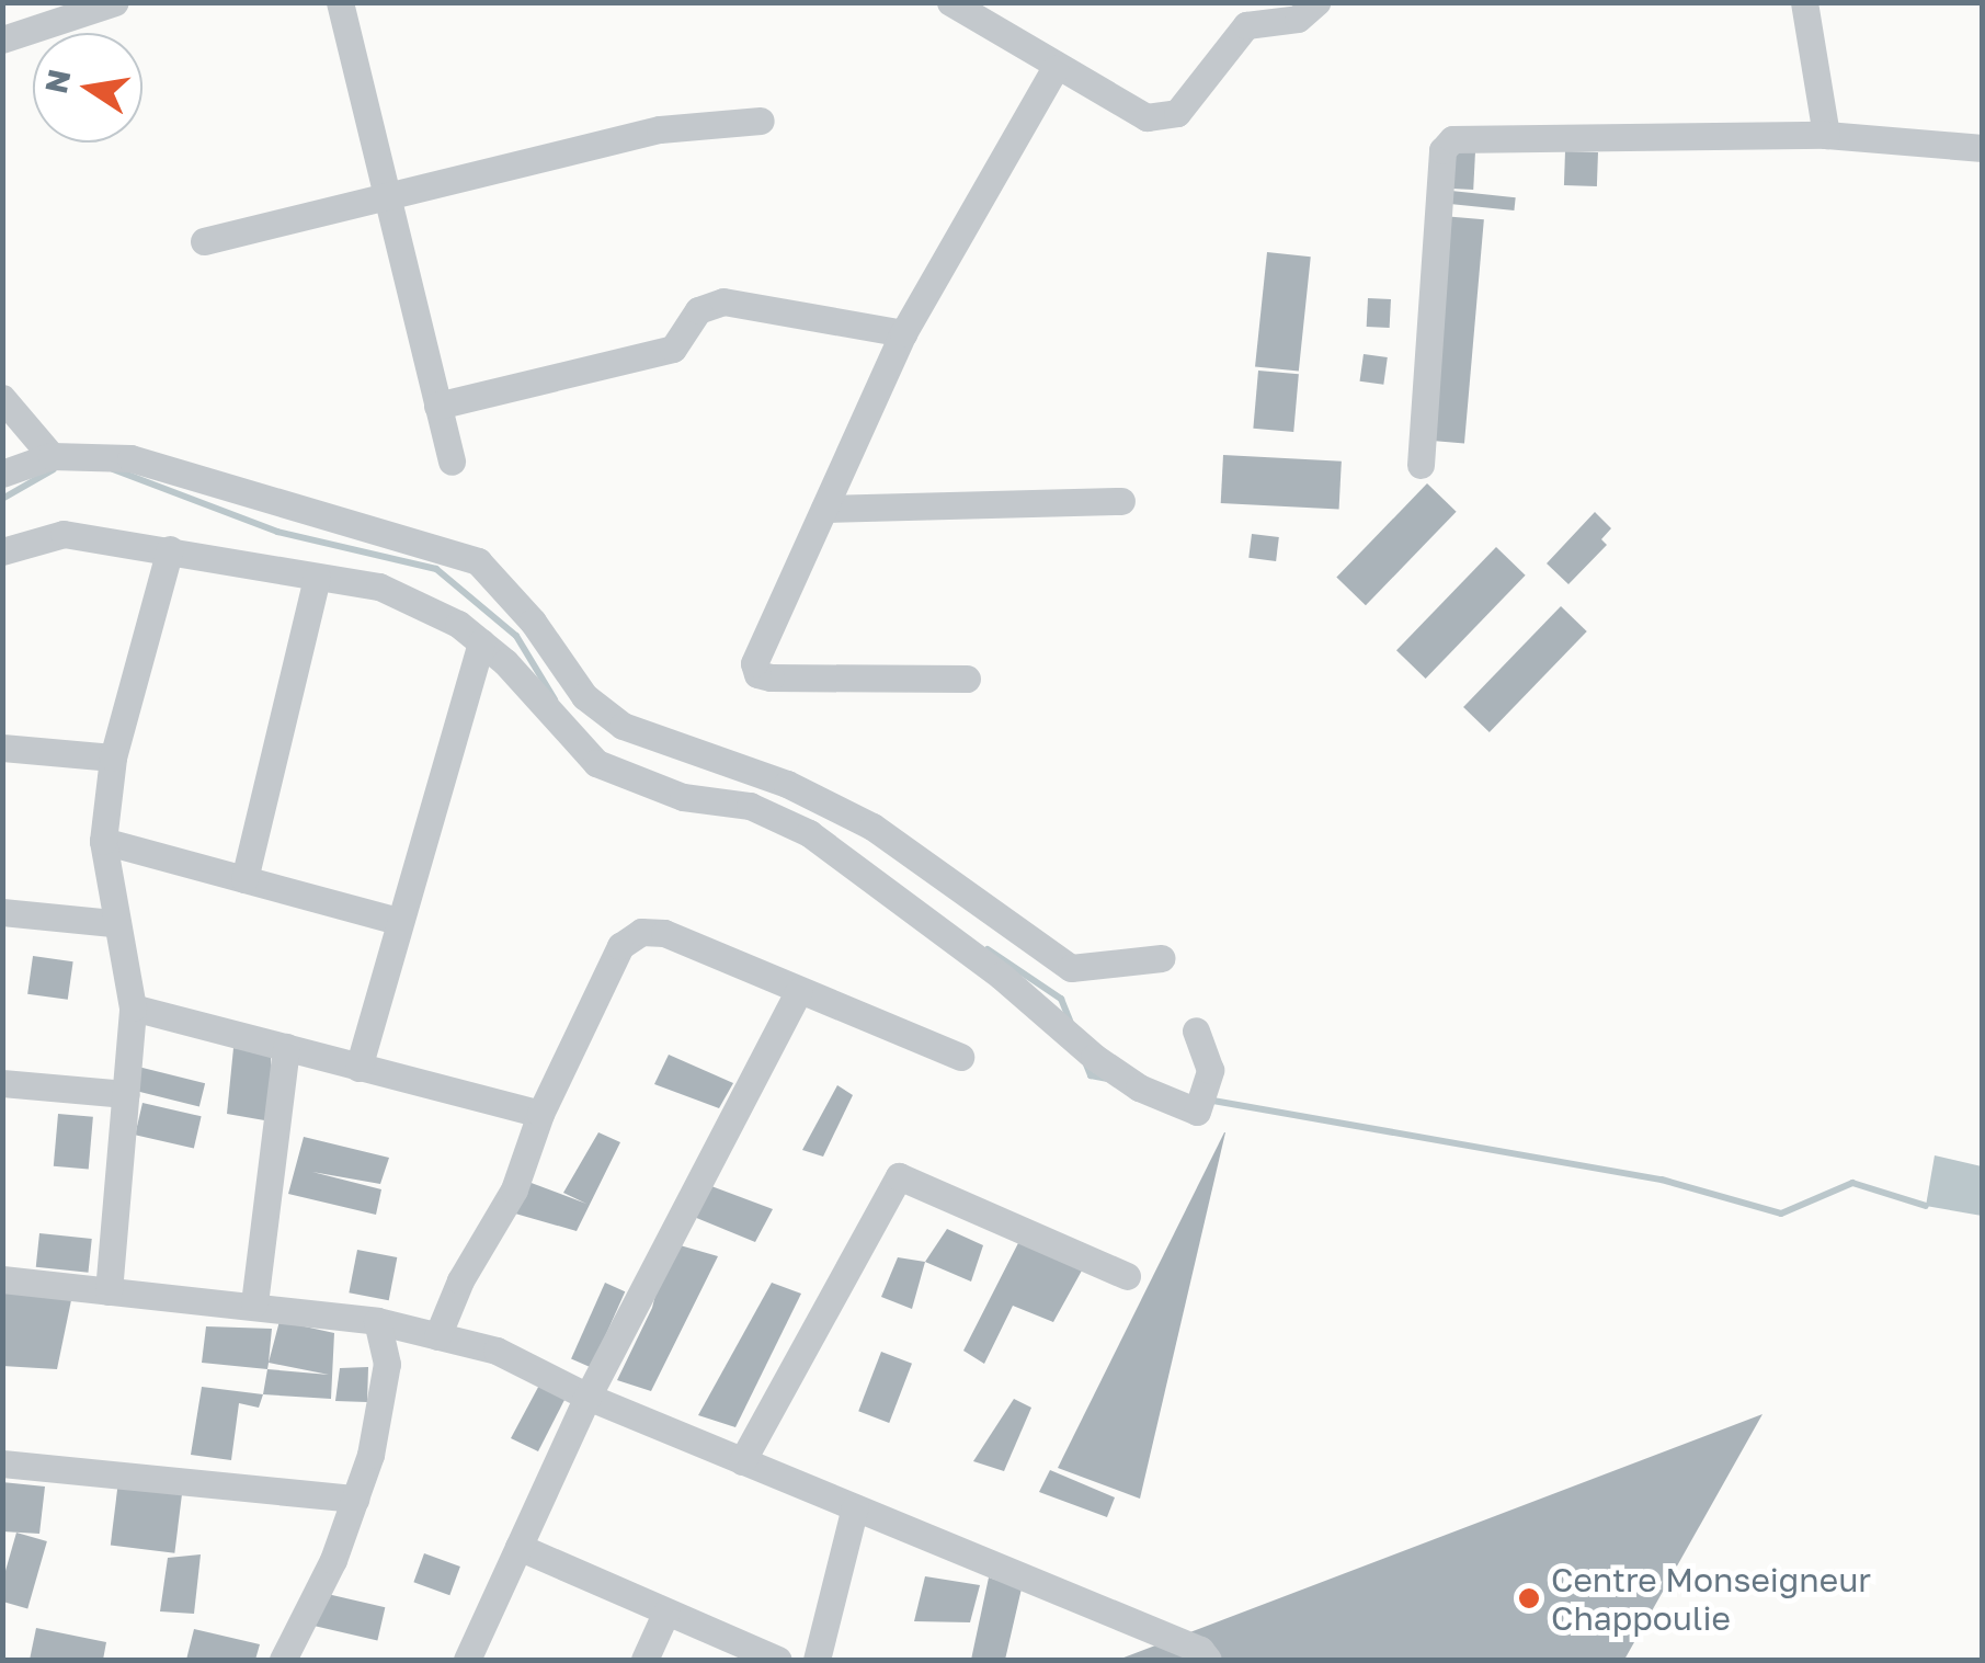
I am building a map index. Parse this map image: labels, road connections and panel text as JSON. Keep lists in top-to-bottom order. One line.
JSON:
{"places":["Centre Monseigneur Chappoulie"],"north":"left"}
